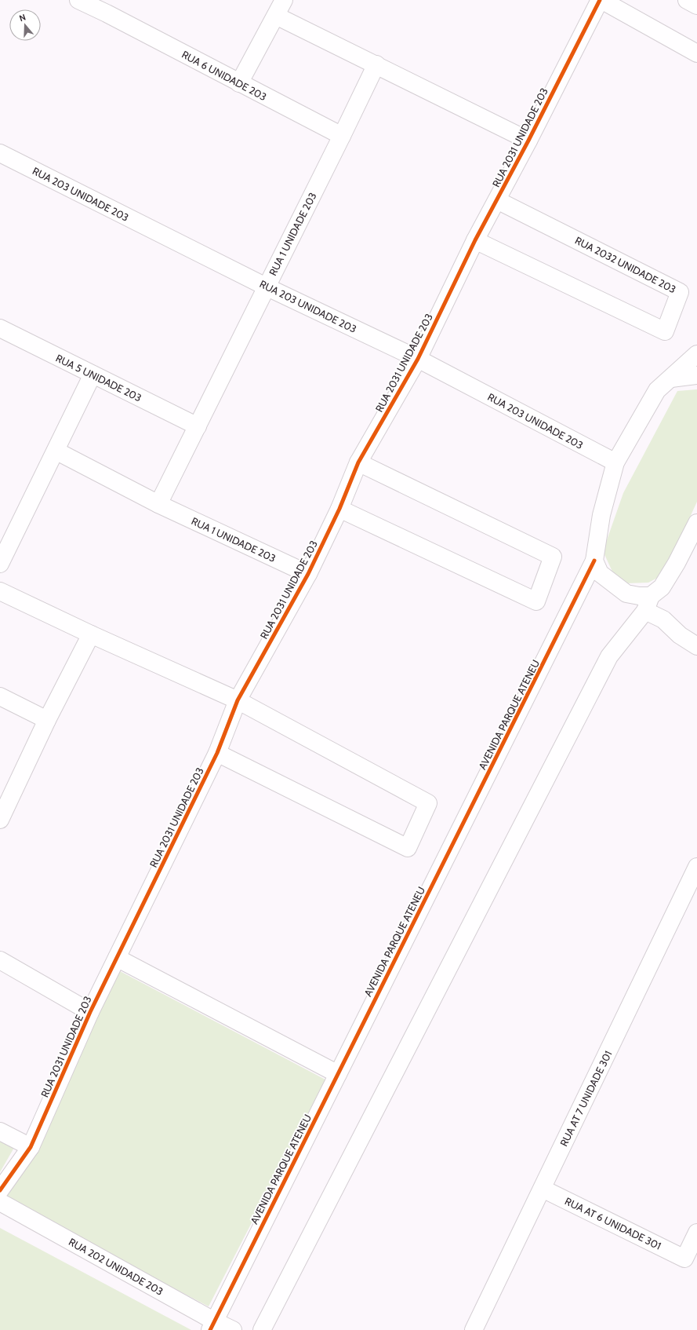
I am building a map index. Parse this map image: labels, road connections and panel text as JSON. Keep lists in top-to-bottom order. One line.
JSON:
{"streets":{"street":["RUA 6 UNIDADE 203","RUA 2031 UNIDADE 203","RUA 203 UNIDADE 203","RUA 1 UNIDADE 203","RUA 2032 UNIDADE 203","RUA 5 UNIDADE 203","AVENIDA PARQUE ATENEU","RUA AT 7 UNIDADE 301","RUA AT 6 UNIDADE 301","RUA 202 UNIDADE 203"]},"crossings":[["RUA 6 UNIDADE 203","RUA 1 UNIDADE 203"],["RUA 2031 UNIDADE 203","RUA 203 UNIDADE 203"],["RUA 2031 UNIDADE 203","RUA 1 UNIDADE 203"],["RUA 2031 UNIDADE 203","RUA 2032 UNIDADE 203"],["RUA 203 UNIDADE 203","RUA 1 UNIDADE 203"],["RUA 203 UNIDADE 203","AVENIDA PARQUE ATENEU"],["RUA 1 UNIDADE 203","RUA 5 UNIDADE 203"],["AVENIDA PARQUE ATENEU","RUA 202 UNIDADE 203"],["RUA AT 7 UNIDADE 301","RUA AT 6 UNIDADE 301"]],"north":"top"}
